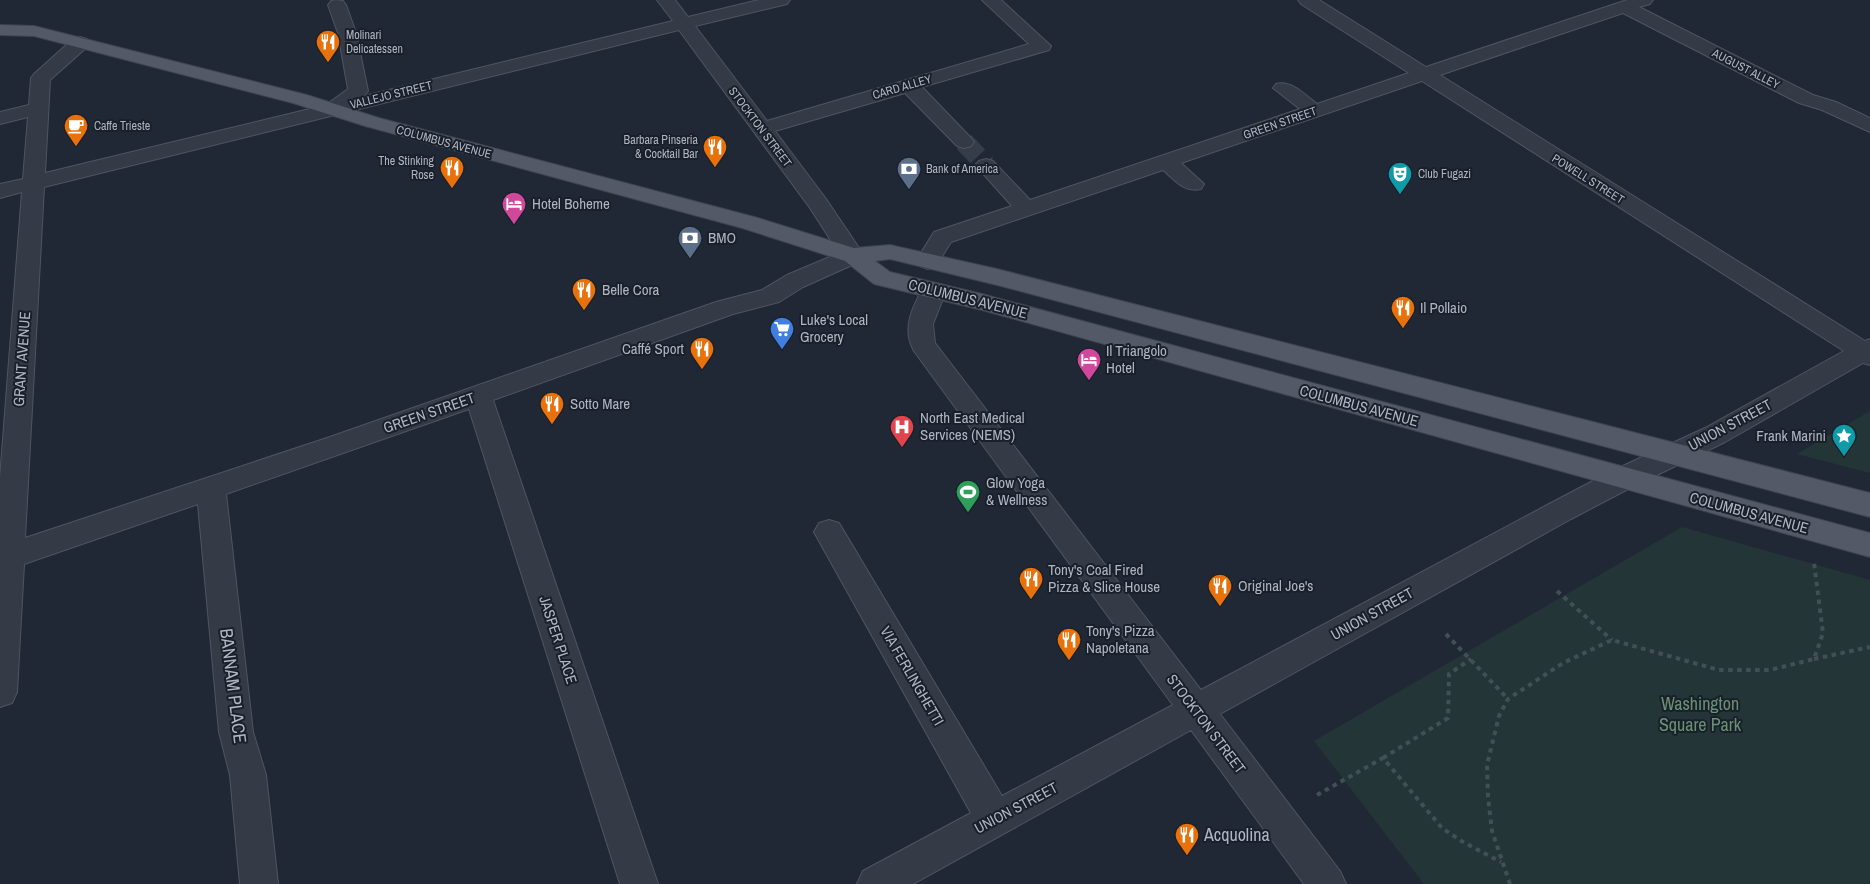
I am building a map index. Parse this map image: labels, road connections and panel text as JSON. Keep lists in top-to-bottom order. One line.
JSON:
{"streets":{"main road":["COLUMBUS AVENUE"],"street":["AUGUST ALLEY","CARD ALLEY","VALLEJO STREET","GREEN STREET","STOCKTON STREET","POWELL STREET","GRANT AVENUE","UNION STREET","JASPER PLACE","VIA FERLINGHETTI","BANNAM PLACE"]},"crossings":[["AUGUST ALLEY","GREEN STREET"],["CARD ALLEY","STOCKTON STREET"],["VALLEJO STREET","STOCKTON STREET"],["VALLEJO STREET","COLUMBUS AVENUE"],["VALLEJO STREET","GRANT AVENUE"],["GREEN STREET","STOCKTON STREET"],["GREEN STREET","COLUMBUS AVENUE"],["GREEN STREET","POWELL STREET"],["GREEN STREET","GRANT AVENUE"],["GREEN STREET","JASPER PLACE"],["GREEN STREET","BANNAM PLACE"],["STOCKTON STREET","COLUMBUS AVENUE"],["STOCKTON STREET","UNION STREET"],["COLUMBUS AVENUE","GRANT AVENUE"],["COLUMBUS AVENUE","UNION STREET"],["POWELL STREET","UNION STREET"],["UNION STREET","VIA FERLINGHETTI"]],"parks":["Washington Square Park"],"places":{"restaurant":["Molinari Delicatessen","Barbara Pinseria & Cocktail Bar","The Stinking Rose","Belle Cora","Il Pollaio","Caffé Sport","Sotto Mare","Tony's Coal Fired Pizza & Slice House","Original Joe's","Tony's Pizza Napoletana","Acquolina"],"cafe":["Caffe Trieste"],"bank":["Bank of America","BMO"],"theatre":["Club Fugazi"],"hotel":["Hotel Boheme","Il Triangolo Hotel"],"supermarket":["Luke's Local Grocery"],"hospital":["North East Medical Services (NEMS)"],"place":["Frank Marini"],"sports":["Glow Yoga & Wellness"]}}
